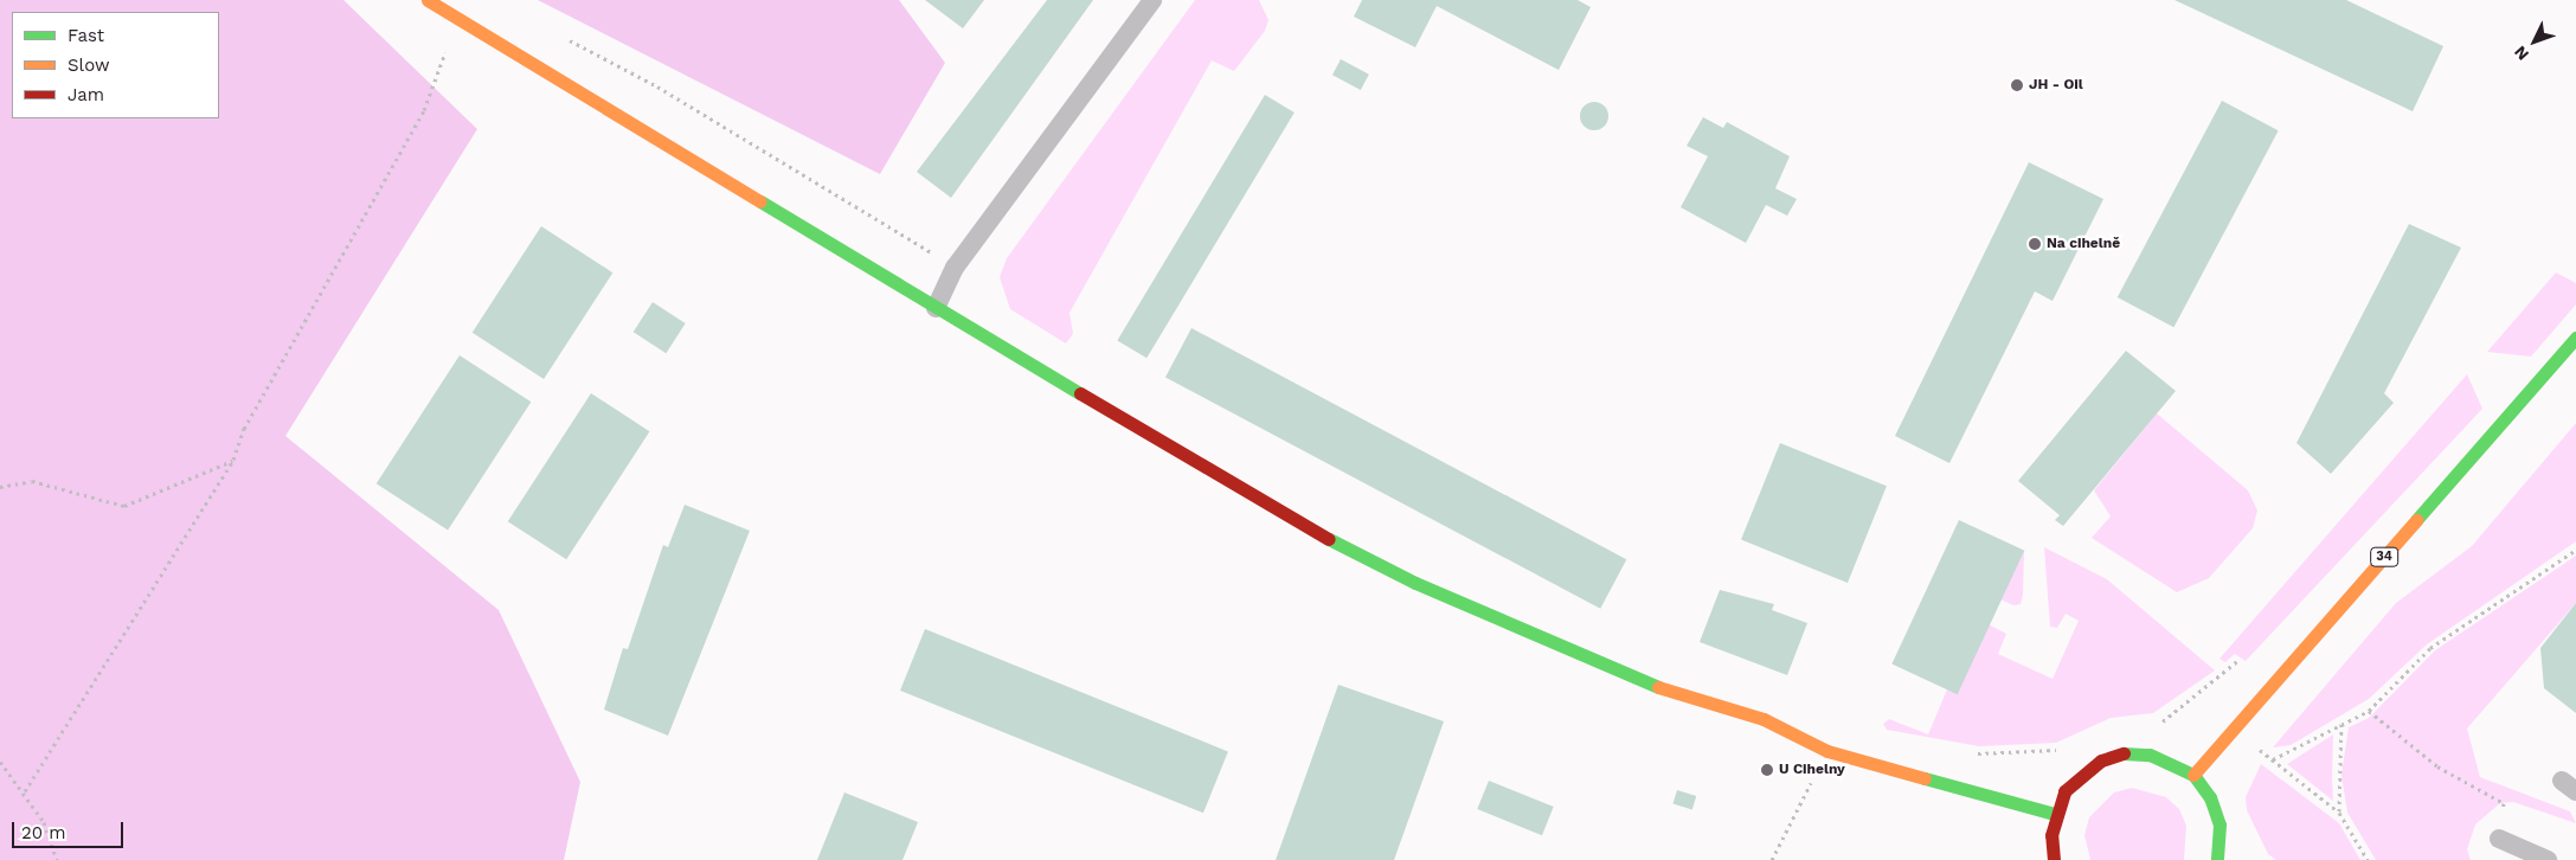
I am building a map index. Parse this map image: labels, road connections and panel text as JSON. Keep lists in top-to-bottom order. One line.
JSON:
{"streets":{"street":["34"]},"places":["JH - Oil","Na cihelně","U Cihelny"],"legend":["Fast","Slow","Jam"],"scale_bar":"20 m","north":"bottom left"}
